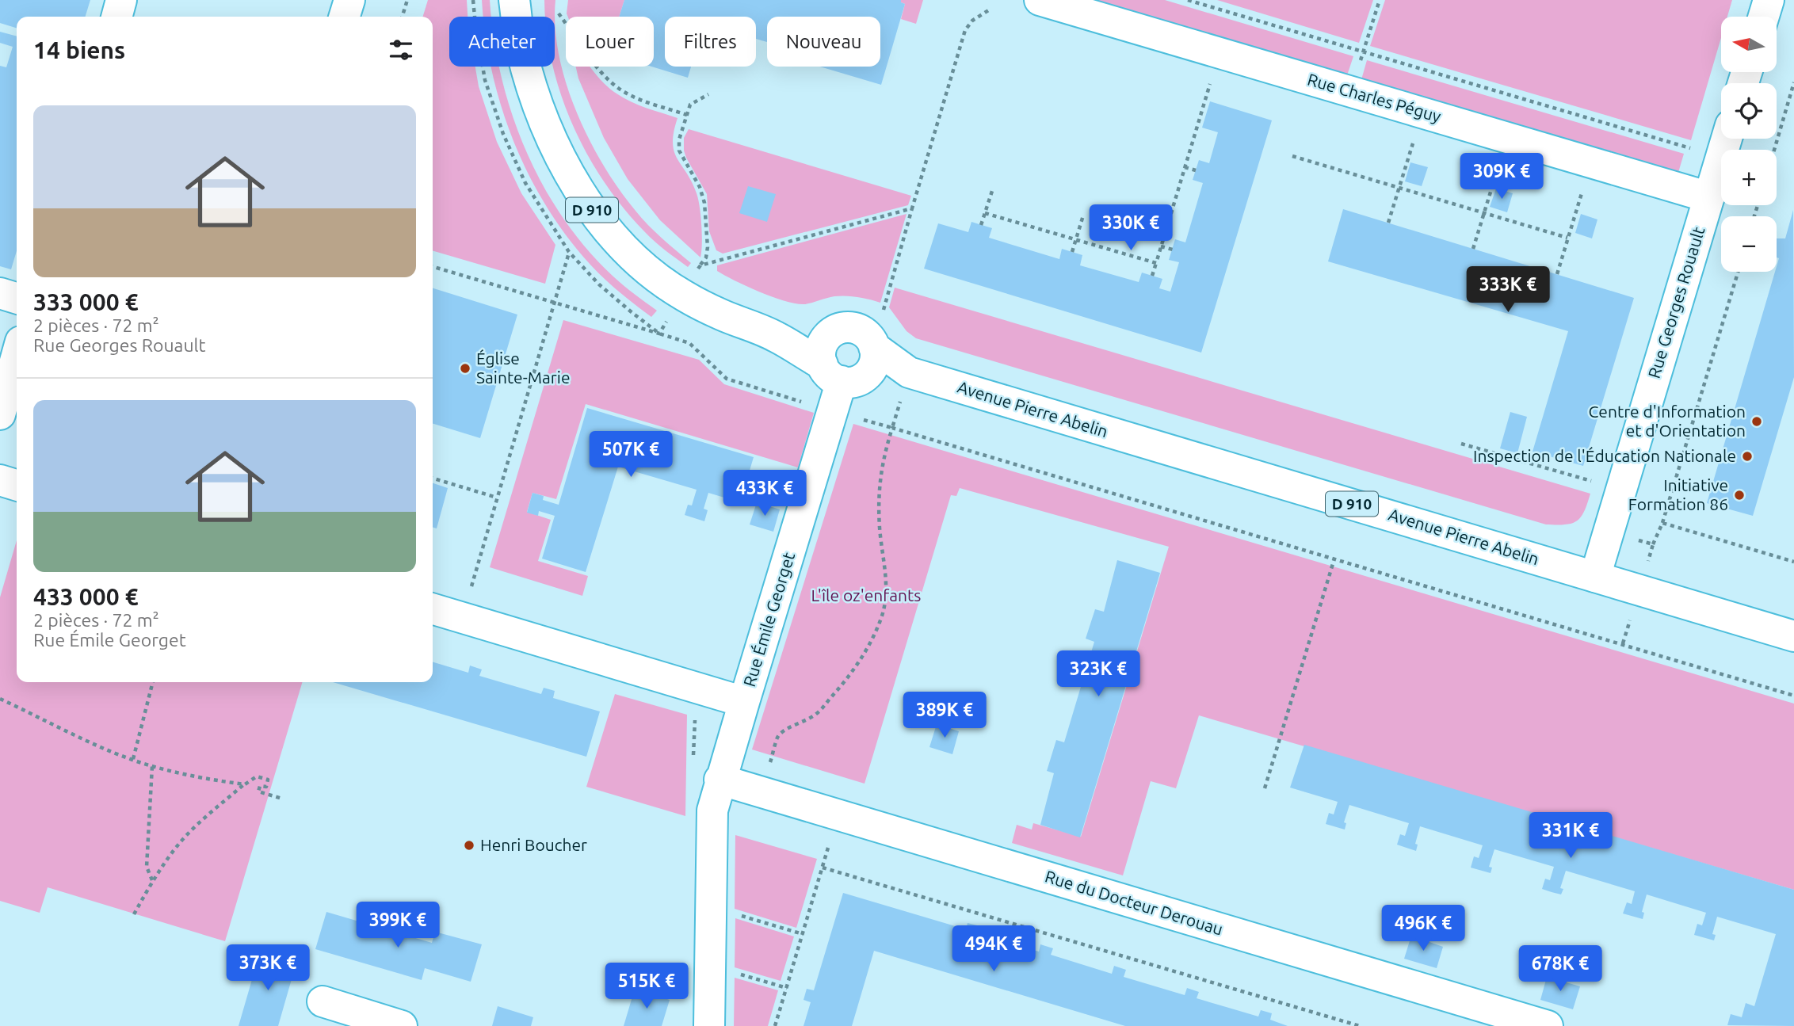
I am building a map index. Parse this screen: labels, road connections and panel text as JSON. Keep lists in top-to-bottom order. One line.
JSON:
{"streets":{"street":["Rue Charles Péguy","D 910","Rue Georges Rouault","Avenue Pierre Abelin","Rue Émile Georget","Rue du Docteur Derouau"]},"crossings":[["Rue Charles Péguy","Rue Georges Rouault"],["D 910","Avenue Pierre Abelin"],["D 910","Rue Émile Georget"],["Rue Georges Rouault","Avenue Pierre Abelin"],["Avenue Pierre Abelin","Rue Émile Georget"]],"parks":["L'île oz'enfants"],"places":["Église Sainte-Marie","Centre d'Information et d'Orientation","Inspection de l'Éducation Nationale","Initiative Formation 86","Henri Boucher"],"north":"left","page":{"map_buttons":["+","−"],"chip":["Acheter","Louer","Filtres","Nouveau"],"heading":"14 biens","list":[{"name":"333 000 €","note":"2 pièces · 72 m² · Rue Georges Rouault"},{"name":"433 000 €","note":"2 pièces · 72 m² · Rue Émile Georget"}],"price":["309K €","330K €","333K €","507K €","433K €","323K €","389K €","331K €","399K €","496K €","494K €","373K €","678K €","515K €"]}}
